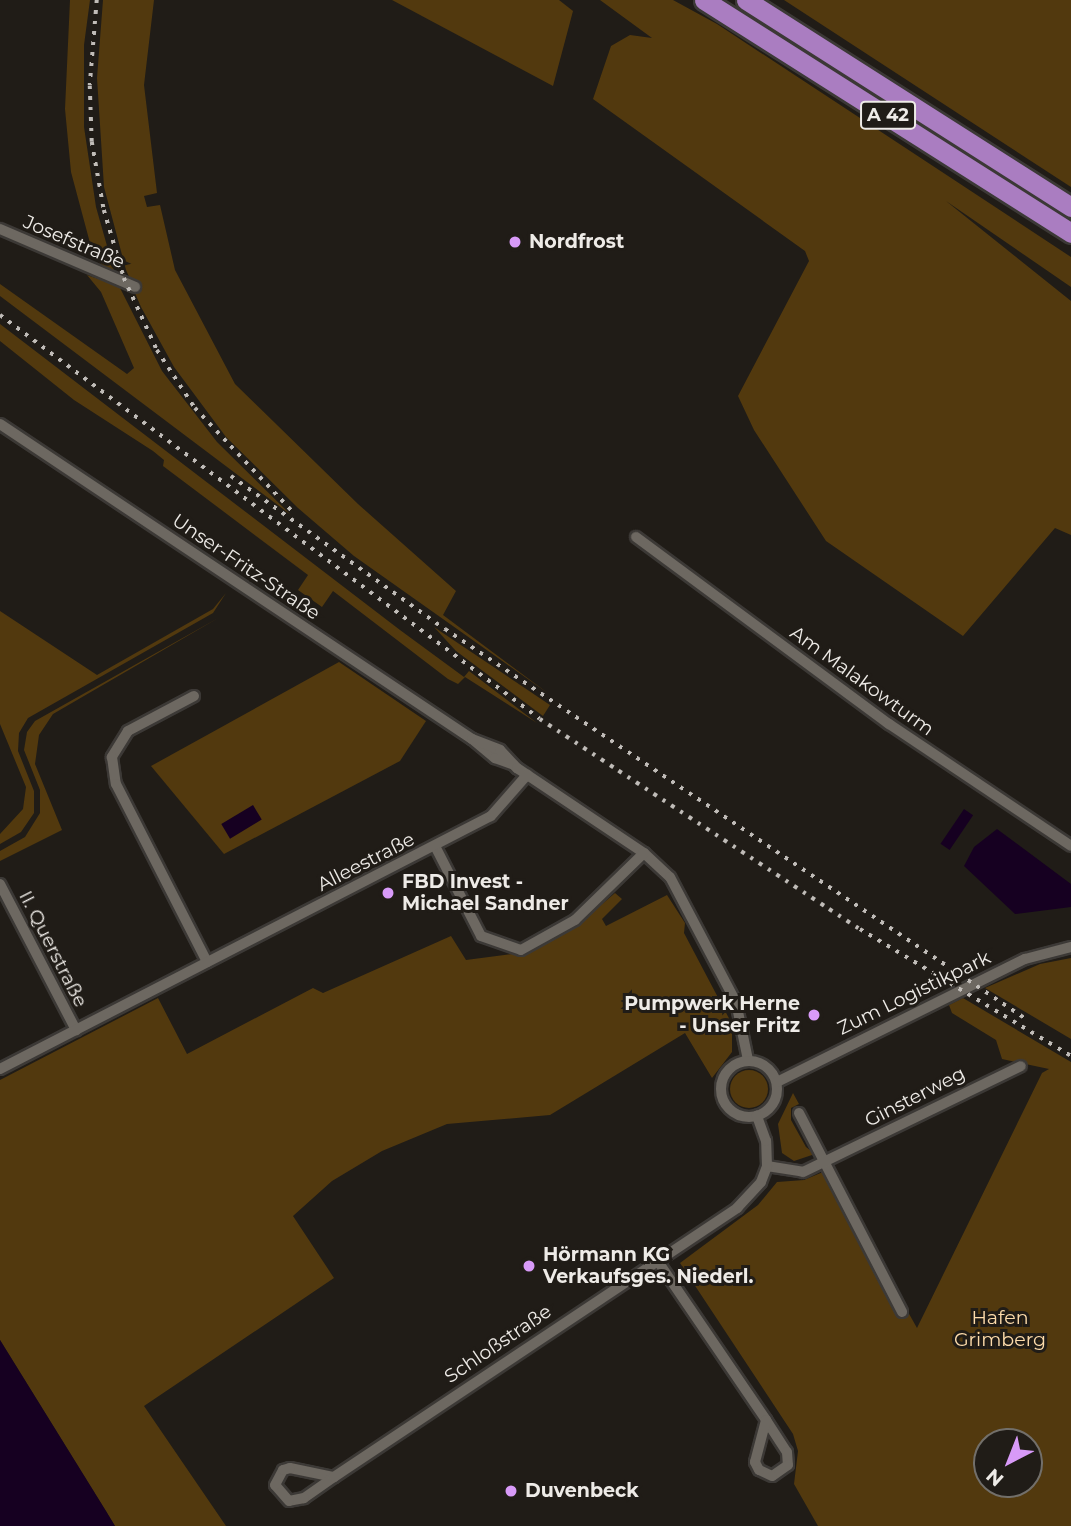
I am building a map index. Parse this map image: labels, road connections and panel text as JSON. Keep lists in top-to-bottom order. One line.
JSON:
{"streets":{"highway":["A 42"],"street":["Josefstraße","Unser-Fritz-Straße","Am Malakowturm","Alleestraße","II. Querstraße","Zum Logistikpark","Ginsterweg","Schloßstraße"]},"crossings":[["Unser-Fritz-Straße","Alleestraße"],["Alleestraße","II. Querstraße"],["Ginsterweg","Schloßstraße"]],"parks":["Hafen Grimberg"],"places":["Nordfrost","FBD Invest - Michael Sandner","Pumpwerk Herne - Unser Fritz","Hörmann KG Verkaufsges. Niederl.","Duvenbeck"],"north":"bottom left"}
